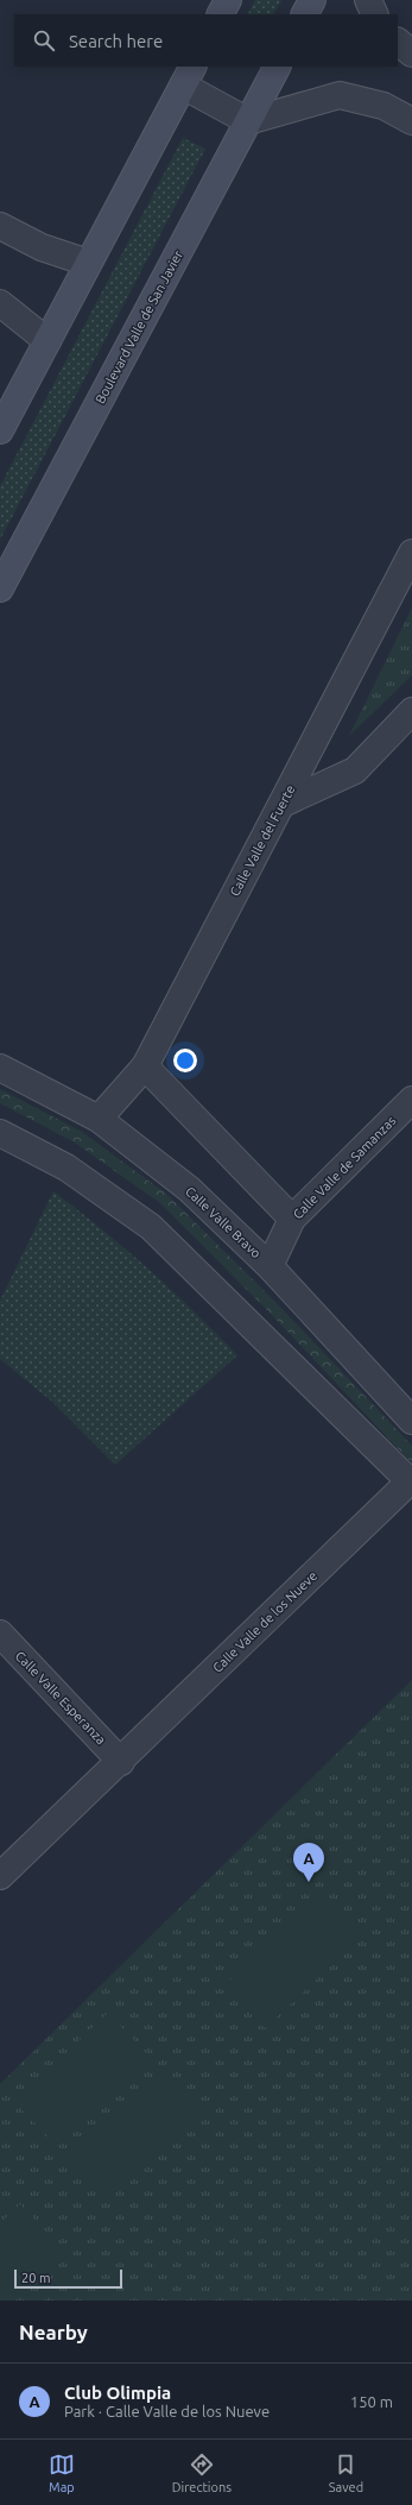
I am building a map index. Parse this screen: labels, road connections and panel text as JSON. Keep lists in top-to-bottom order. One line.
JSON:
{"streets":{"main road":["Boulevard Valle de San Javier"],"street":["Calle Valle del Fuerte","Calle Valle de Samanzas","Calle Valle Bravo","Calle Valle de los Nueve","Calle Valle Esperanza"]},"crossings":[["Calle Valle del Fuerte","Calle Valle Bravo"],["Calle Valle de Samanzas","Calle Valle Bravo"],["Calle Valle de los Nueve","Calle Valle Esperanza"]],"scale_bar":"20 m","page":{"search":"Search here","pins":"A","scale":"20 m","heading":"Nearby","list":[{"mark":"A","name":"Club Olimpia","note":"Park · Calle Valle de los Nueve","value":"150 m"}],"nav":["Map","Directions","Saved"]}}
